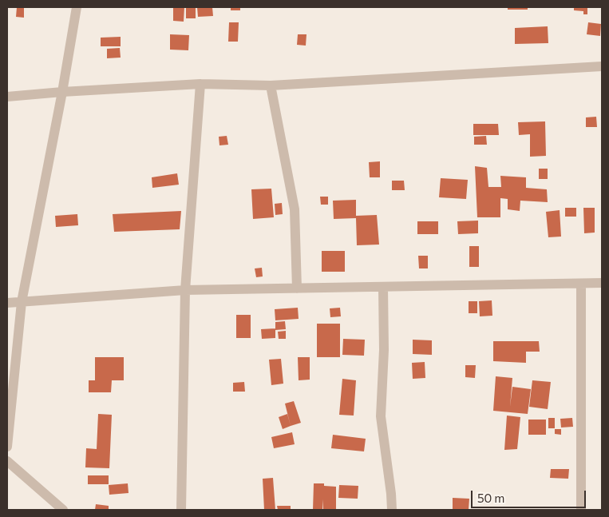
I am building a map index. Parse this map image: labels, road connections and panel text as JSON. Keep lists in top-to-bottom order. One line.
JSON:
{"scale_bar":"50 m"}
